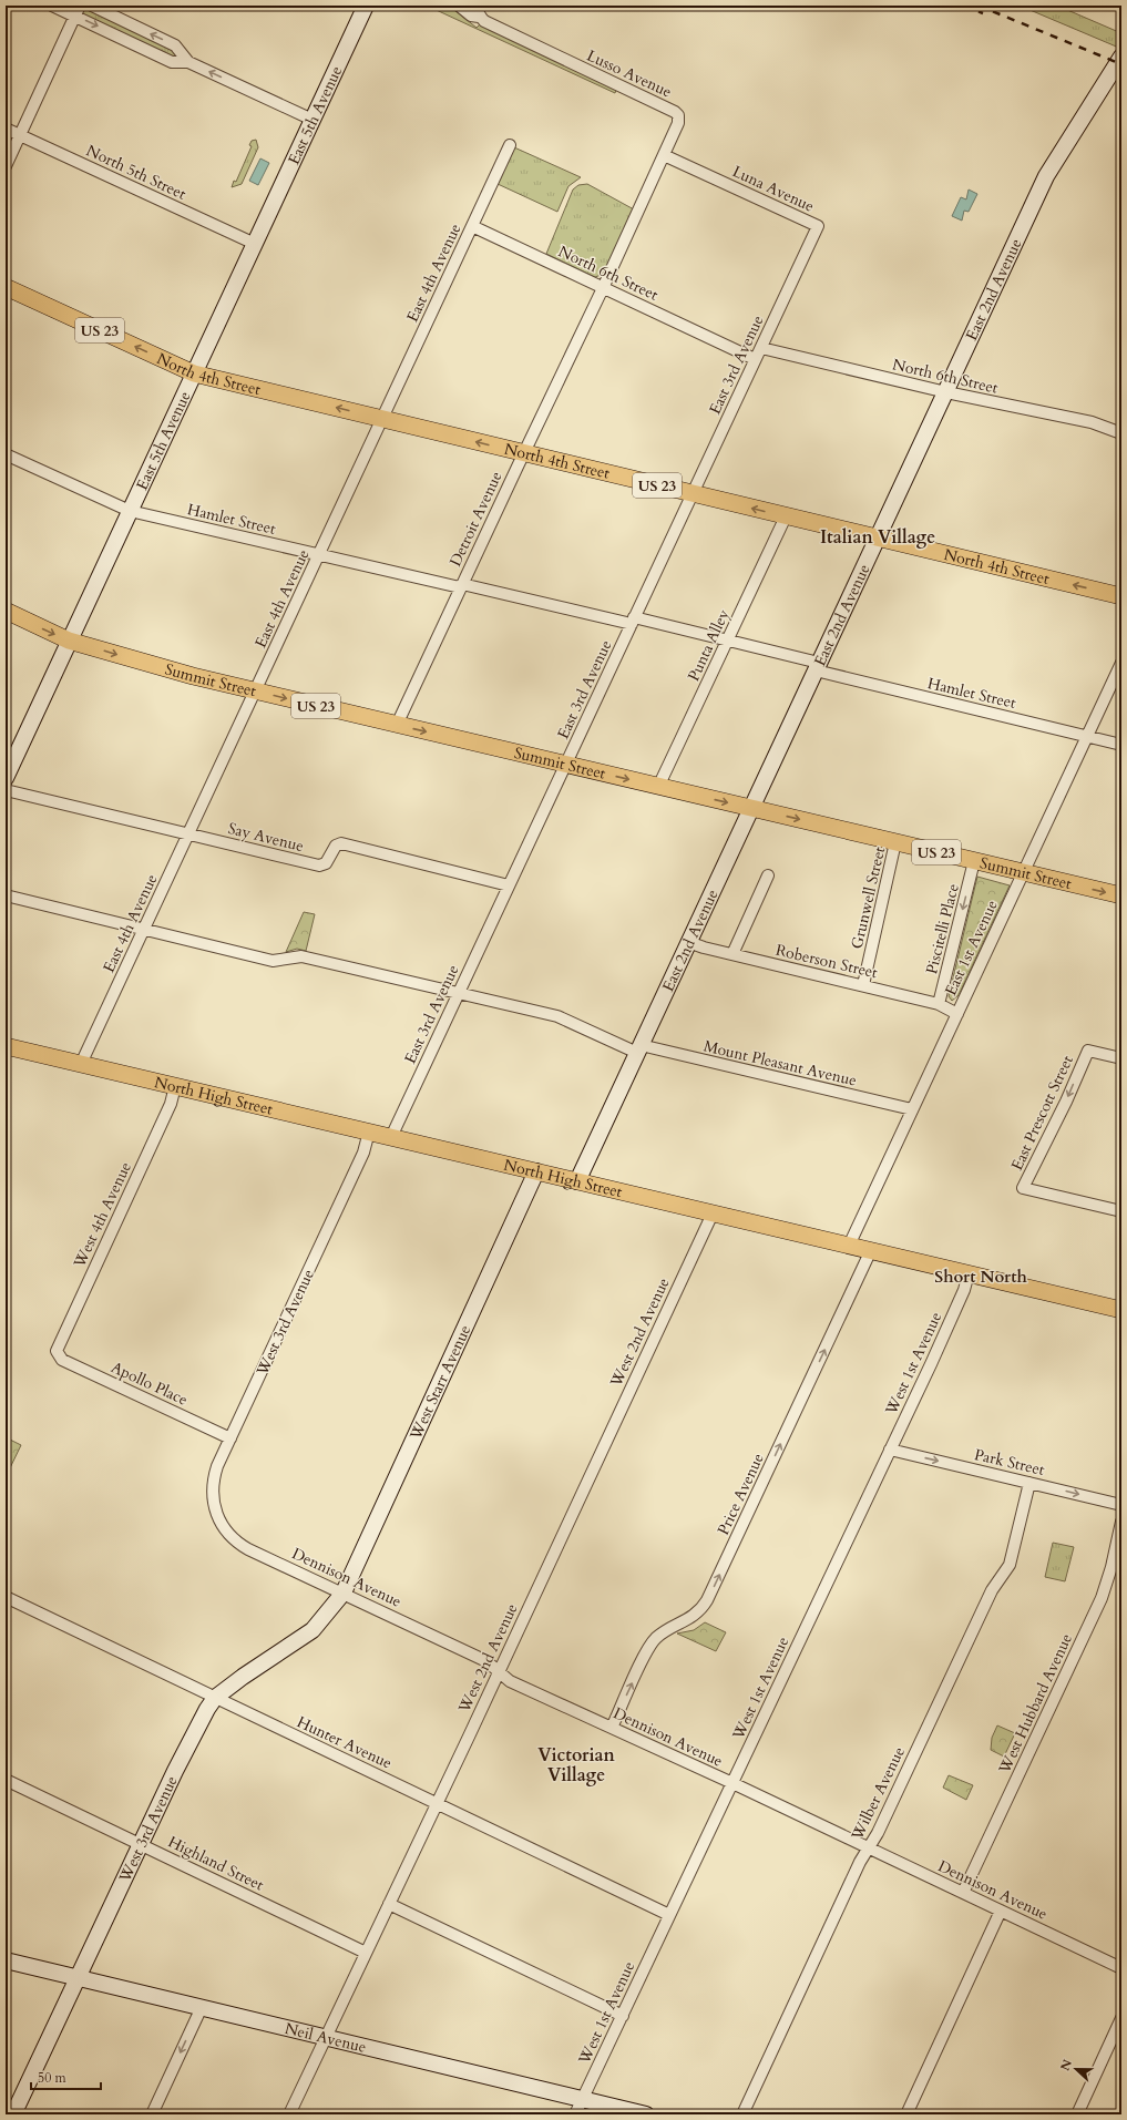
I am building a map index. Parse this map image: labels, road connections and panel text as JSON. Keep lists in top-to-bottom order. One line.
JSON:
{"streets":{"main road":["US 23","North 4th Street","Summit Street","North High Street"],"street":["Lusso Avenue","East 5th Avenue","North 5th Street","Luna Avenue","East 4th Avenue","North 6th Street","East 2nd Avenue","East 3rd Avenue","Hamlet Street","Detroit Avenue","Punta Alley","Say Avenue","Grunwell Street","Piscitelli Place","East 1st Avenue","Roberson Street","Mount Pleasant Avenue","East Prescott Street","West 4th Avenue","West 3rd Avenue","West 2nd Avenue","West 1st Avenue","West Starr Avenue","Apollo Place","Park Street","Price Avenue","Dennison Avenue","West Hubbard Avenue","Hunter Avenue","Wilber Avenue","Highland Street","Neil Avenue"]},"crossings":[["Lusso Avenue","Luna Avenue"],["Lusso Avenue","Detroit Avenue"],["East 5th Avenue","North 5th Street"],["East 5th Avenue","North 4th Street"],["East 5th Avenue","Hamlet Street"],["East 5th Avenue","Summit Street"],["Luna Avenue","East 3rd Avenue"],["East 4th Avenue","North 6th Street"],["East 4th Avenue","North 4th Street"],["East 4th Avenue","Hamlet Street"],["East 4th Avenue","Summit Street"],["East 4th Avenue","Say Avenue"],["East 4th Avenue","Mount Pleasant Avenue"],["East 4th Avenue","North High Street"],["North 6th Street","East 2nd Avenue"],["North 6th Street","East 3rd Avenue"],["North 6th Street","Detroit Avenue"],["East 2nd Avenue","North 4th Street"],["East 2nd Avenue","Hamlet Street"],["East 2nd Avenue","Summit Street"],["East 2nd Avenue","Roberson Street"],["East 2nd Avenue","Mount Pleasant Avenue"],["East 2nd Avenue","North High Street"],["East 3rd Avenue","North 4th Street"],["East 3rd Avenue","Hamlet Street"],["East 3rd Avenue","Summit Street"],["East 3rd Avenue","Say Avenue"],["East 3rd Avenue","Mount Pleasant Avenue"],["East 3rd Avenue","North High Street"],["North 4th Street","Detroit Avenue"],["North 4th Street","Punta Alley"],["Hamlet Street","Detroit Avenue"],["Hamlet Street","Punta Alley"],["Hamlet Street","East 1st Avenue"],["Detroit Avenue","Summit Street"],["Punta Alley","Summit Street"],["Summit Street","Grunwell Street"],["Summit Street","Piscitelli Place"],["Summit Street","East 1st Avenue"],["Grunwell Street","Roberson Street"],["Piscitelli Place","Roberson Street"],["East 1st Avenue","Roberson Street"],["East 1st Avenue","Mount Pleasant Avenue"],["East 1st Avenue","North High Street"],["North High Street","West 4th Avenue"],["North High Street","West 3rd Avenue"],["North High Street","West 2nd Avenue"],["North High Street","West 1st Avenue"],["North High Street","West Starr Avenue"],["North High Street","Price Avenue"],["West 4th Avenue","Apollo Place"],["West 3rd Avenue","West Starr Avenue"],["West 3rd Avenue","Apollo Place"],["West 3rd Avenue","Dennison Avenue"],["West 3rd Avenue","Hunter Avenue"],["West 3rd Avenue","Highland Street"],["West 3rd Avenue","Neil Avenue"],["West 2nd Avenue","Dennison Avenue"],["West 2nd Avenue","Hunter Avenue"],["West 2nd Avenue","Highland Street"],["West 2nd Avenue","Neil Avenue"],["West 1st Avenue","Park Street"],["West 1st Avenue","Dennison Avenue"],["West 1st Avenue","Hunter Avenue"],["West 1st Avenue","Neil Avenue"],["West Starr Avenue","Dennison Avenue"],["Park Street","Wilber Avenue"],["Price Avenue","Dennison Avenue"],["Dennison Avenue","West Hubbard Avenue"],["Dennison Avenue","Wilber Avenue"]],"one_way":["North 4th Street","Summit Street","Piscitelli Place","Park Street","Price Avenue"],"districts":["Italian Village","Short North","Victorian Village"],"scale_bar":"50 m","north":"left"}
